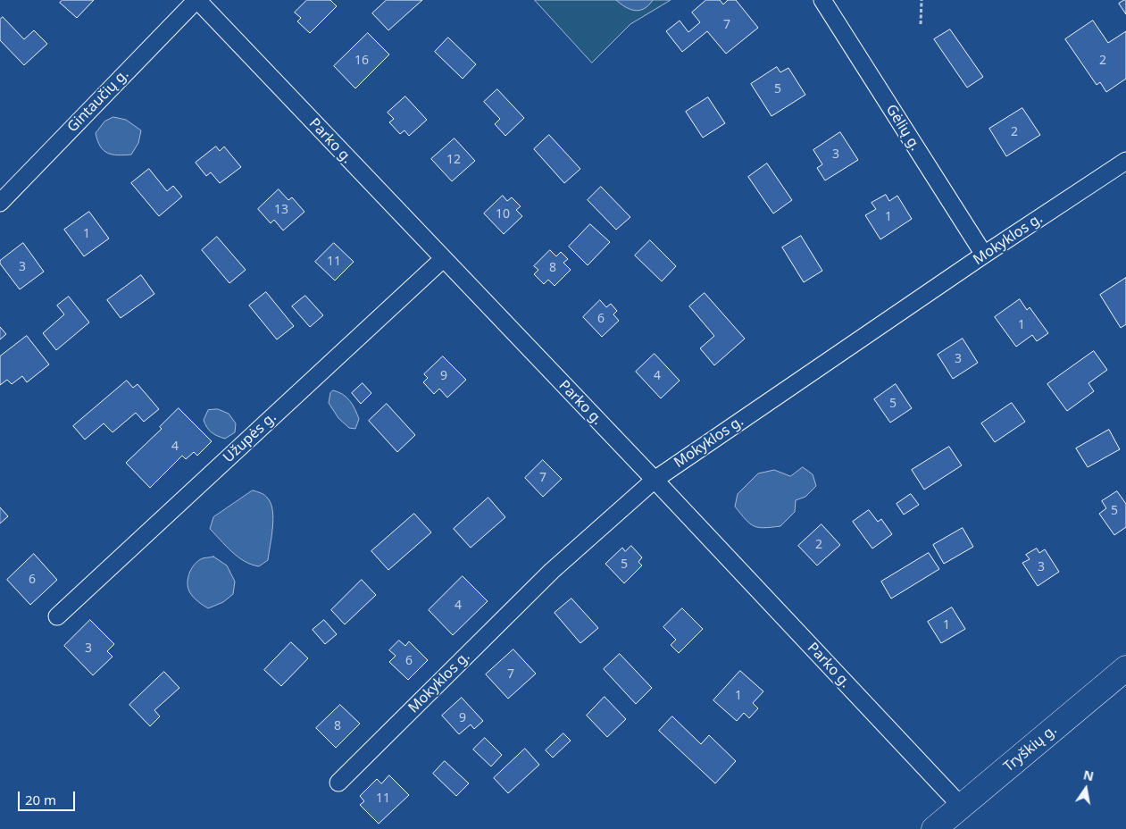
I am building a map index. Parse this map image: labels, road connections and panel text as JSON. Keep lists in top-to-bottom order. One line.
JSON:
{"streets":{"main road":["Tryškių g."],"street":["Gintaučių g.","Gėlių g.","Parko g.","Mokyklos g.","Užupės g."]},"crossings":[["Gintaučių g.","Parko g."],["Gėlių g.","Mokyklos g."],["Parko g.","Mokyklos g."],["Parko g.","Užupės g."],["Parko g.","Tryškių g."]],"house_numbers":["7","16","2","5","2","3","12","13","10","1","1","11","3","8","6","1","3","9","4","5","4","7","5","2","5","3","6","4","1","3","6","7","1","9","8","11"],"scale_bar":"20 m","north":"top"}
